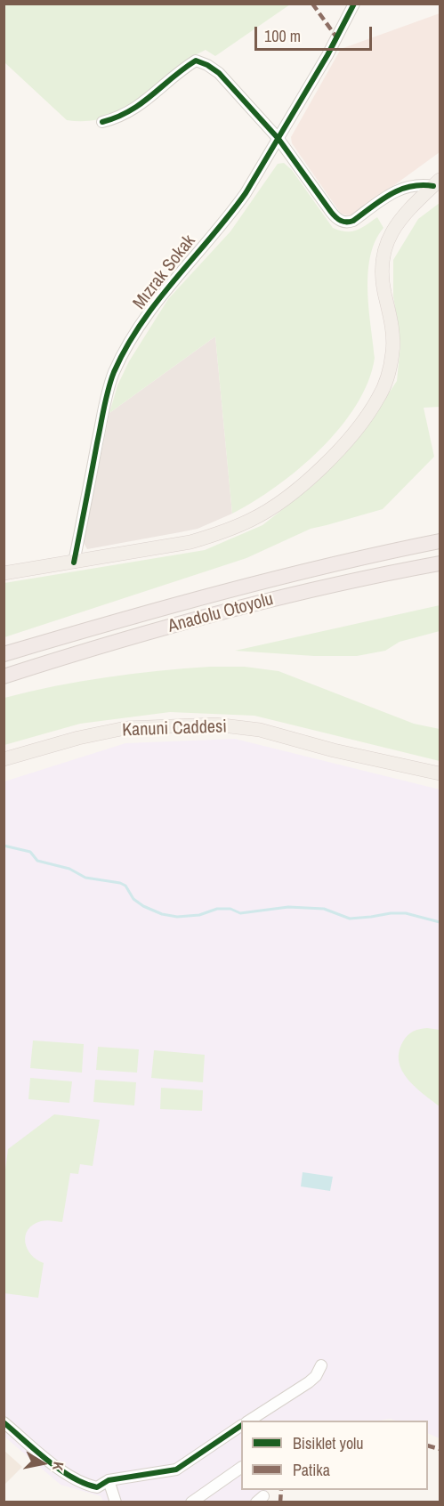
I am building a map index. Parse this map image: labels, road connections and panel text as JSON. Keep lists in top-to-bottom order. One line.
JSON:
{"streets":{"highway":["Anadolu Otoyolu"],"main road":["Kanuni Caddesi"],"street":["Mızrak Sokak"]},"legend":["Bisiklet yolu","Patika"],"scale_bar":"100 m","north":"right"}
